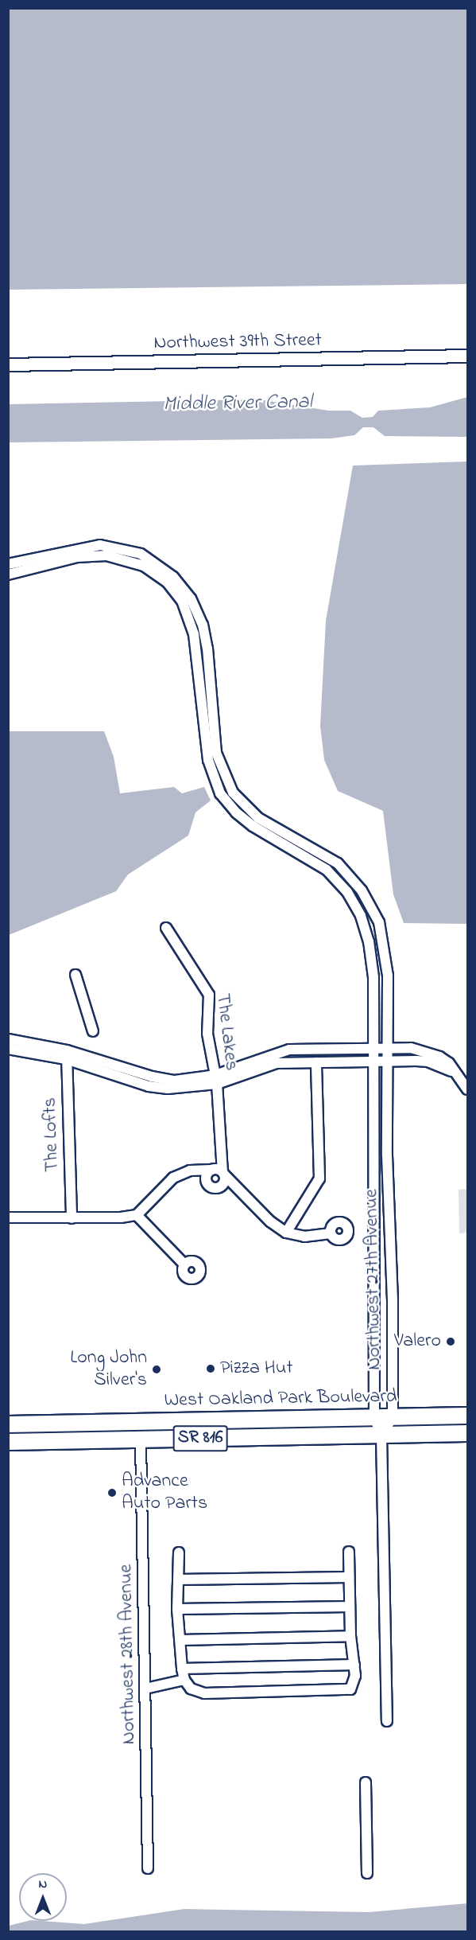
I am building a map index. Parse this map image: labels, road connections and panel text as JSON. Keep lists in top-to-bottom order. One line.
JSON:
{"streets":{"main road":["West Oakland Park Boulevard","SR 816"],"street":["Northwest 39th Street","The Lakes","The Lofts","Northwest 27th Avenue","Northwest 28th Avenue"]},"crossings":[["Northwest 27th Avenue","West Oakland Park Boulevard"],["West Oakland Park Boulevard","Northwest 28th Avenue"]],"water":["Middle River Canal"],"places":["Valero","Pizza Hut","Long John Silver's","Advance Auto Parts"],"north":"top"}
